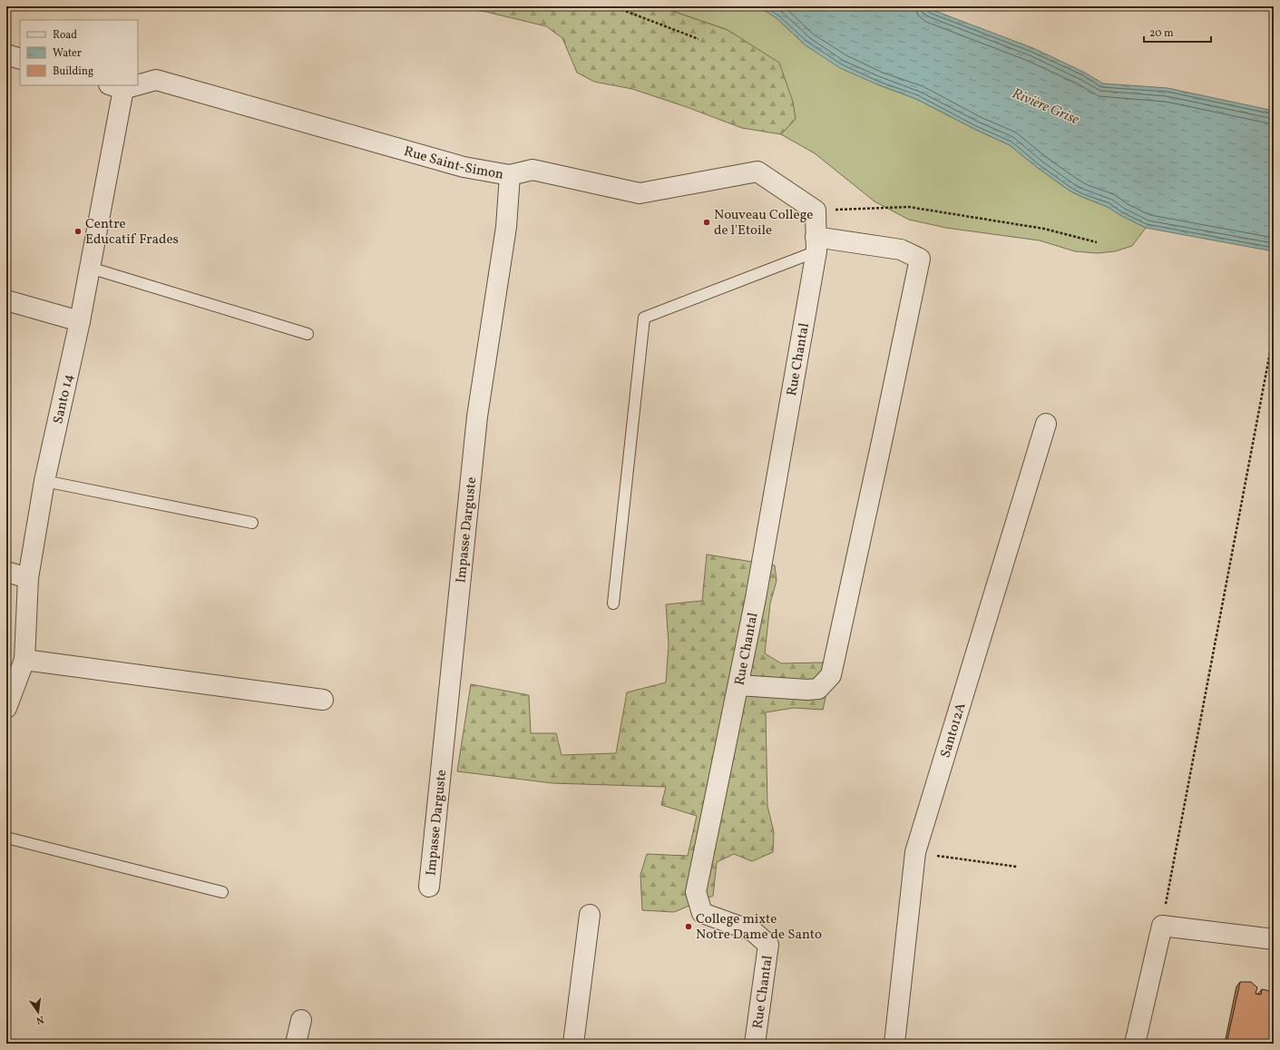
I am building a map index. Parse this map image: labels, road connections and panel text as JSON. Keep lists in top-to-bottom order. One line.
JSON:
{"streets":{"street":["Rue Saint-Simon","Rue Chantal","Santo 14","Impasse Darguste","Santo12A"]},"crossings":[["Rue Saint-Simon","Rue Chantal"],["Rue Saint-Simon","Impasse Darguste"]],"water":["Rivière Grise"],"places":["Nouveau College de l'Etoile","Centre Educatif Frades","College mixte Notre Dame de Santo"],"legend":["Road","Water","Building"],"scale_bar":"20 m","north":"bottom"}
